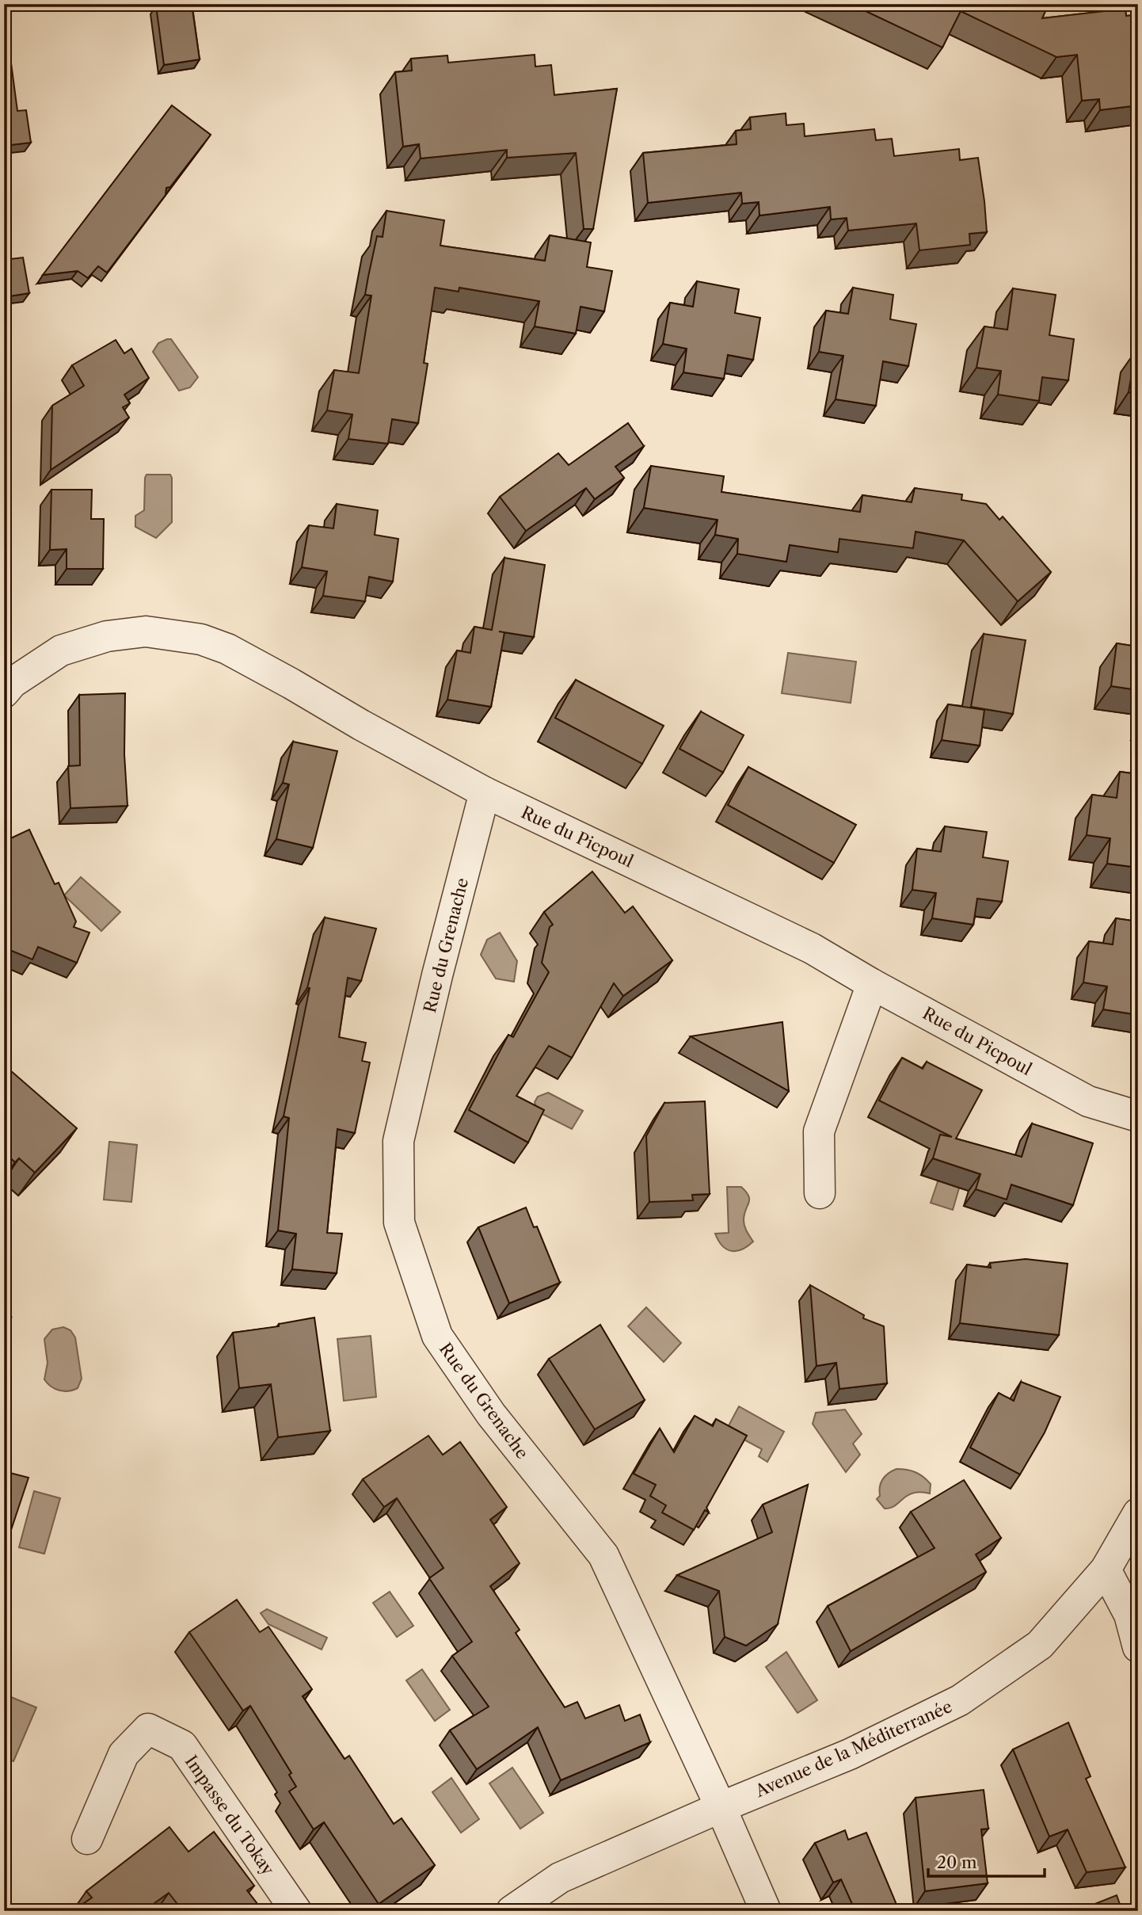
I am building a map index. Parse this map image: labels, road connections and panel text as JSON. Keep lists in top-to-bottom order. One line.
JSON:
{"streets":{"street":["Rue du Picpoul","Rue du Grenache","Avenue de la Méditerranée","Impasse du Tokay"]},"crossings":[["Rue du Picpoul","Rue du Grenache"],["Rue du Grenache","Avenue de la Méditerranée"]],"scale_bar":"20 m"}
